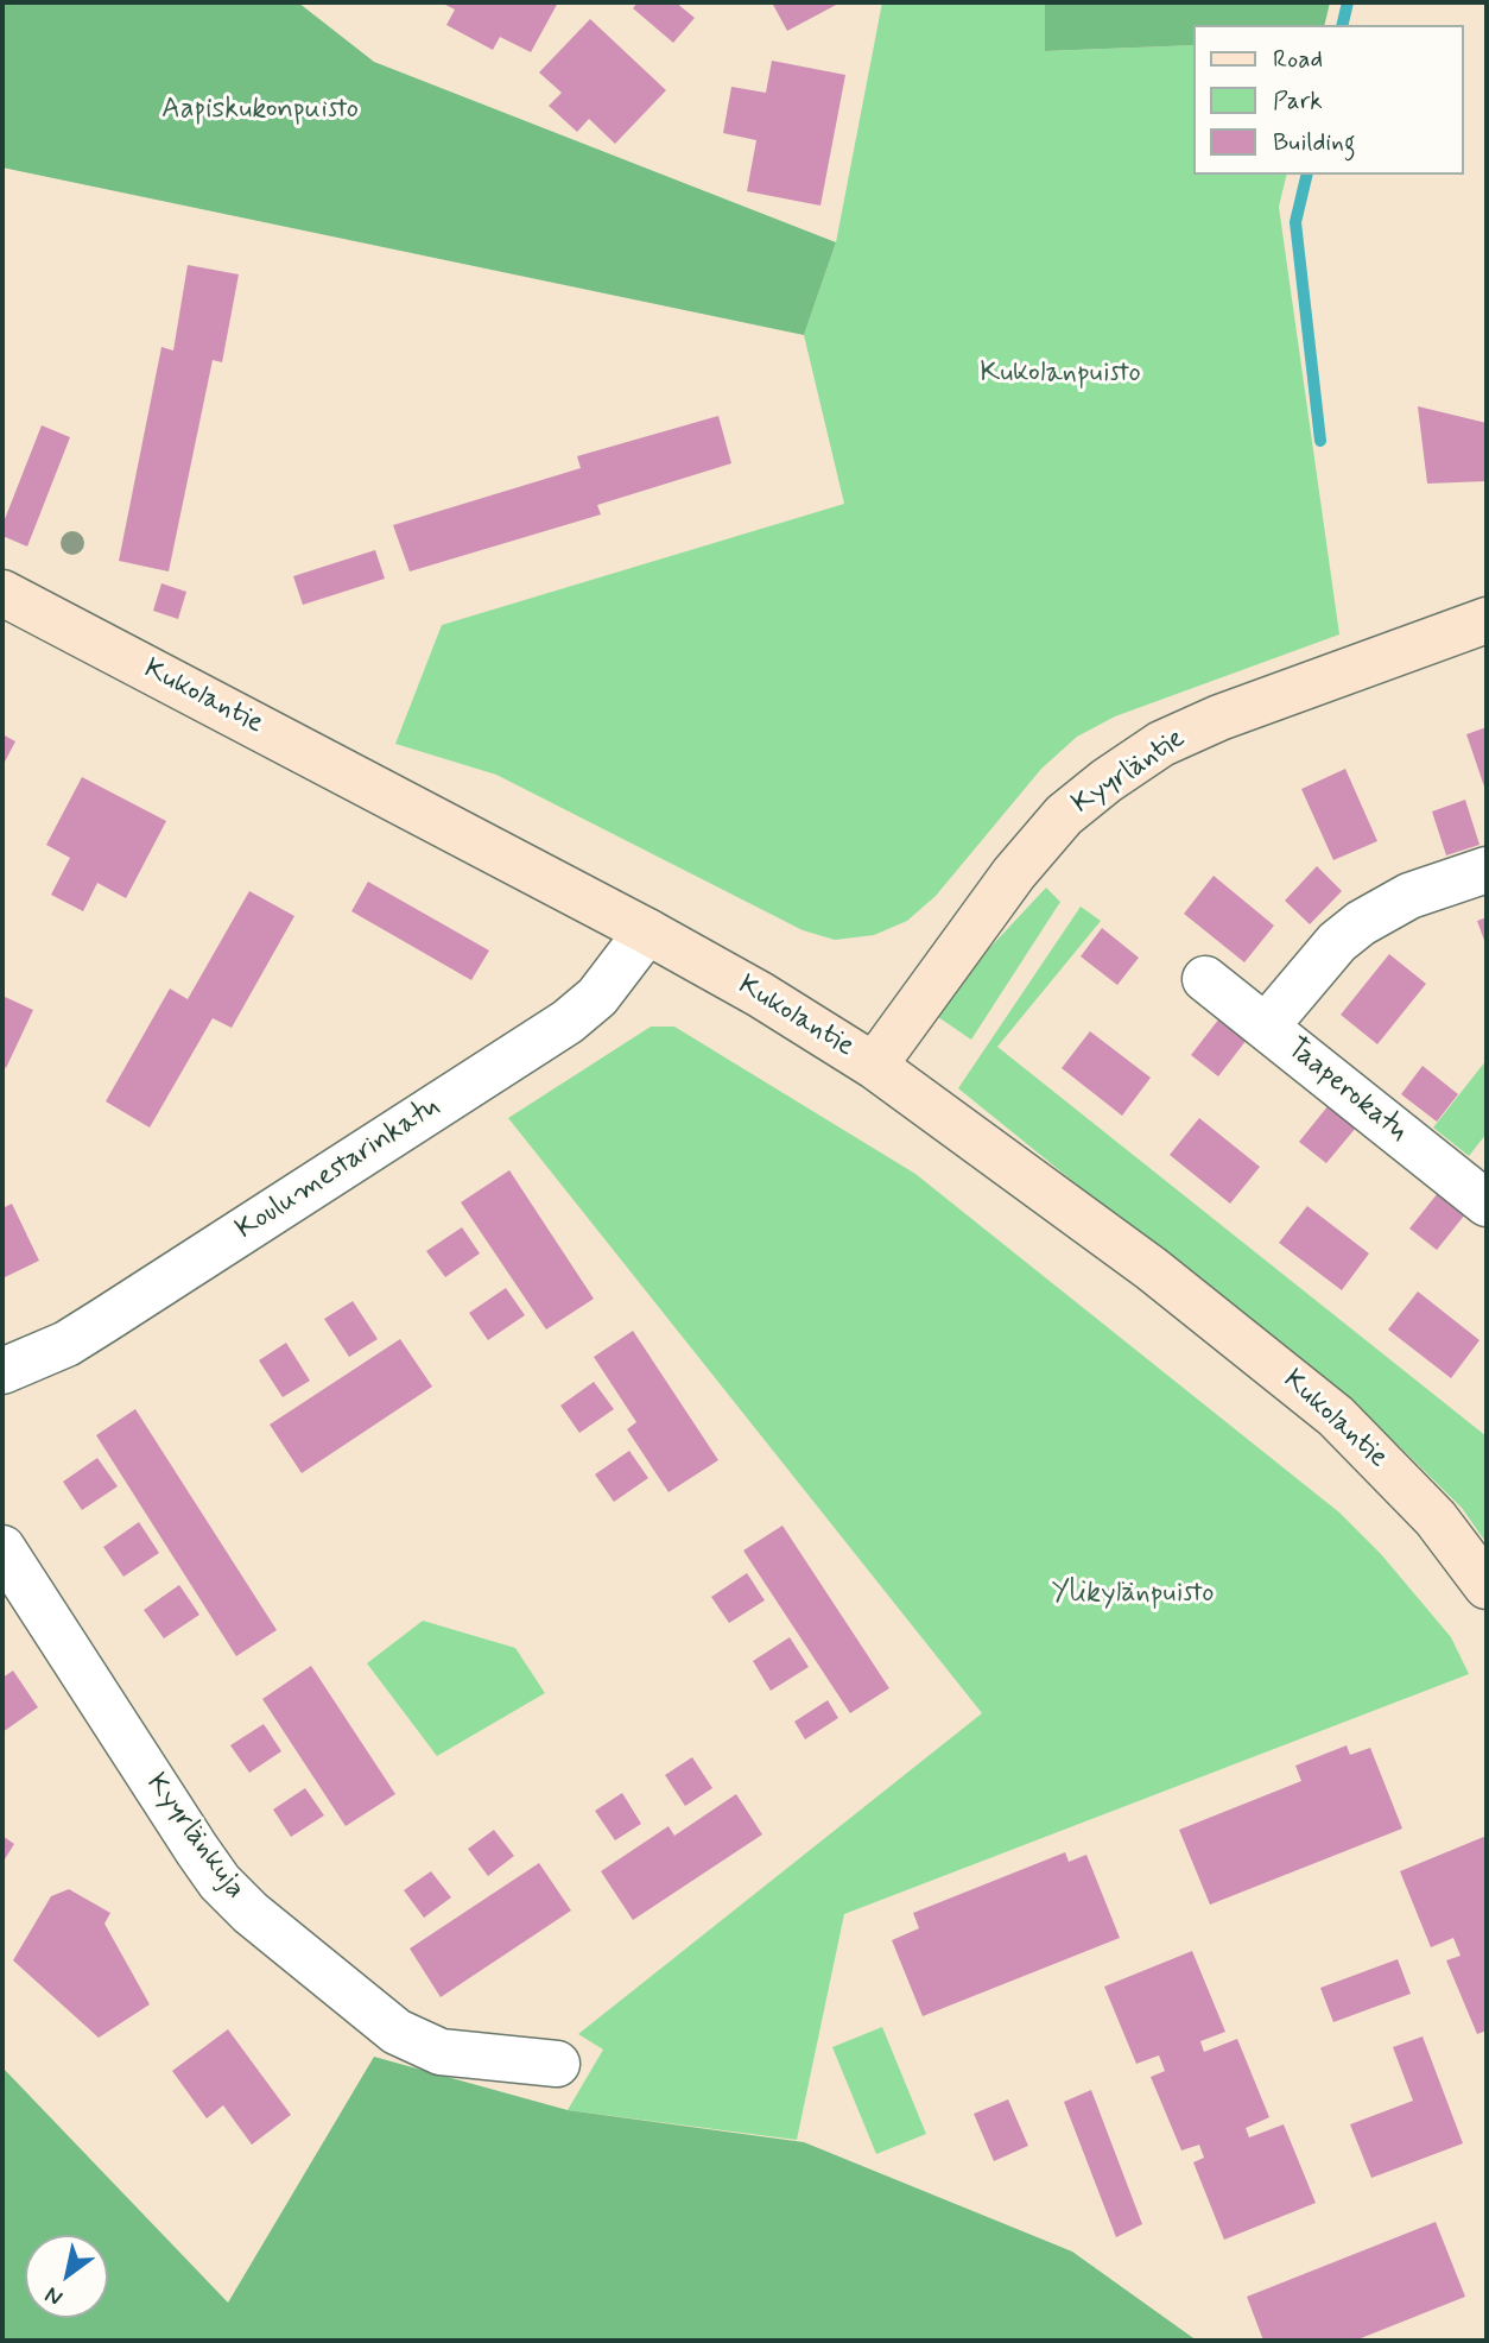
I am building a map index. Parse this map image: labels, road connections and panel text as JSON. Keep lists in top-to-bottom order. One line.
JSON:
{"streets":{"street":["Kukolantie","Kyyrläntie","Taaperokatu","Koulumestarinkatu","Kyyrlänkuja"]},"crossings":[["Kukolantie","Kyyrläntie"],["Kukolantie","Koulumestarinkatu"]],"parks":["Aapiskukonpuisto","Kukolanpuisto","Ylikylänpuisto"],"legend":["Road","Park","Building"],"north":"bottom left"}
